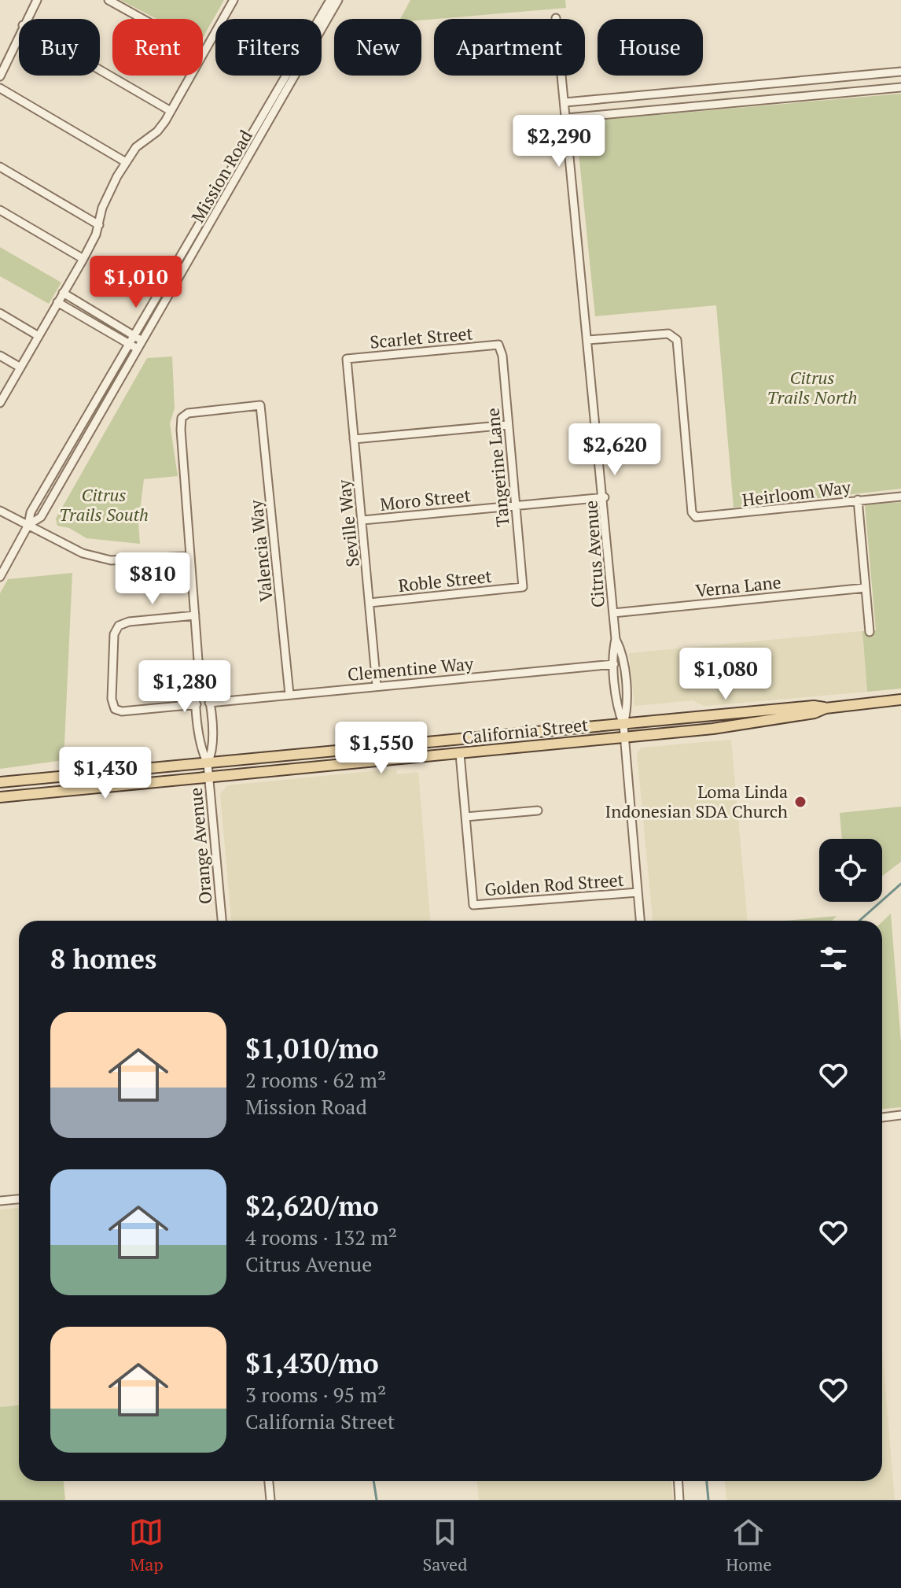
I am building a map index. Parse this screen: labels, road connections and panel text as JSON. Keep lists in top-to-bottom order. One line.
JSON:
{"streets":{"main road":["California Street"],"street":["Mission Road","Scarlet Street","Tangerine Lane","Heirloom Way","Moro Street","Seville Way","Valencia Way","Citrus Avenue","Roble Street","Verna Lane","Clementine Way","Orange Avenue","Golden Rod Street"]},"crossings":[["Scarlet Street","Tangerine Lane"],["Scarlet Street","Seville Way"],["Tangerine Lane","Moro Street"],["Tangerine Lane","Roble Street"],["Heirloom Way","Citrus Avenue"],["Moro Street","Seville Way"],["Moro Street","Citrus Avenue"],["Seville Way","Roble Street"],["Seville Way","Clementine Way"],["Valencia Way","Clementine Way"],["Valencia Way","Orange Avenue"],["Citrus Avenue","Verna Lane"],["Citrus Avenue","Clementine Way"],["Citrus Avenue","California Street"],["Citrus Avenue","Golden Rod Street"],["Clementine Way","Orange Avenue"],["California Street","Orange Avenue"]],"parks":["Citrus Trails North","Citrus Trails South"],"places":["Loma Linda Indonesian SDA Church"],"page":{"chip":["Buy","Rent","Filters","New","Apartment","House"],"price":["$2,290","$1,010","$2,620","$810","$1,080","$1,280","$1,550","$1,430"],"heading":"8 homes","list":[{"name":"$1,010/mo","note":"2 rooms · 62 m² · Mission Road"},{"name":"$2,620/mo","note":"4 rooms · 132 m² · Citrus Avenue"},{"name":"$1,430/mo","note":"3 rooms · 95 m² · California Street"}],"tabs":["Map","Saved","Home"]}}
